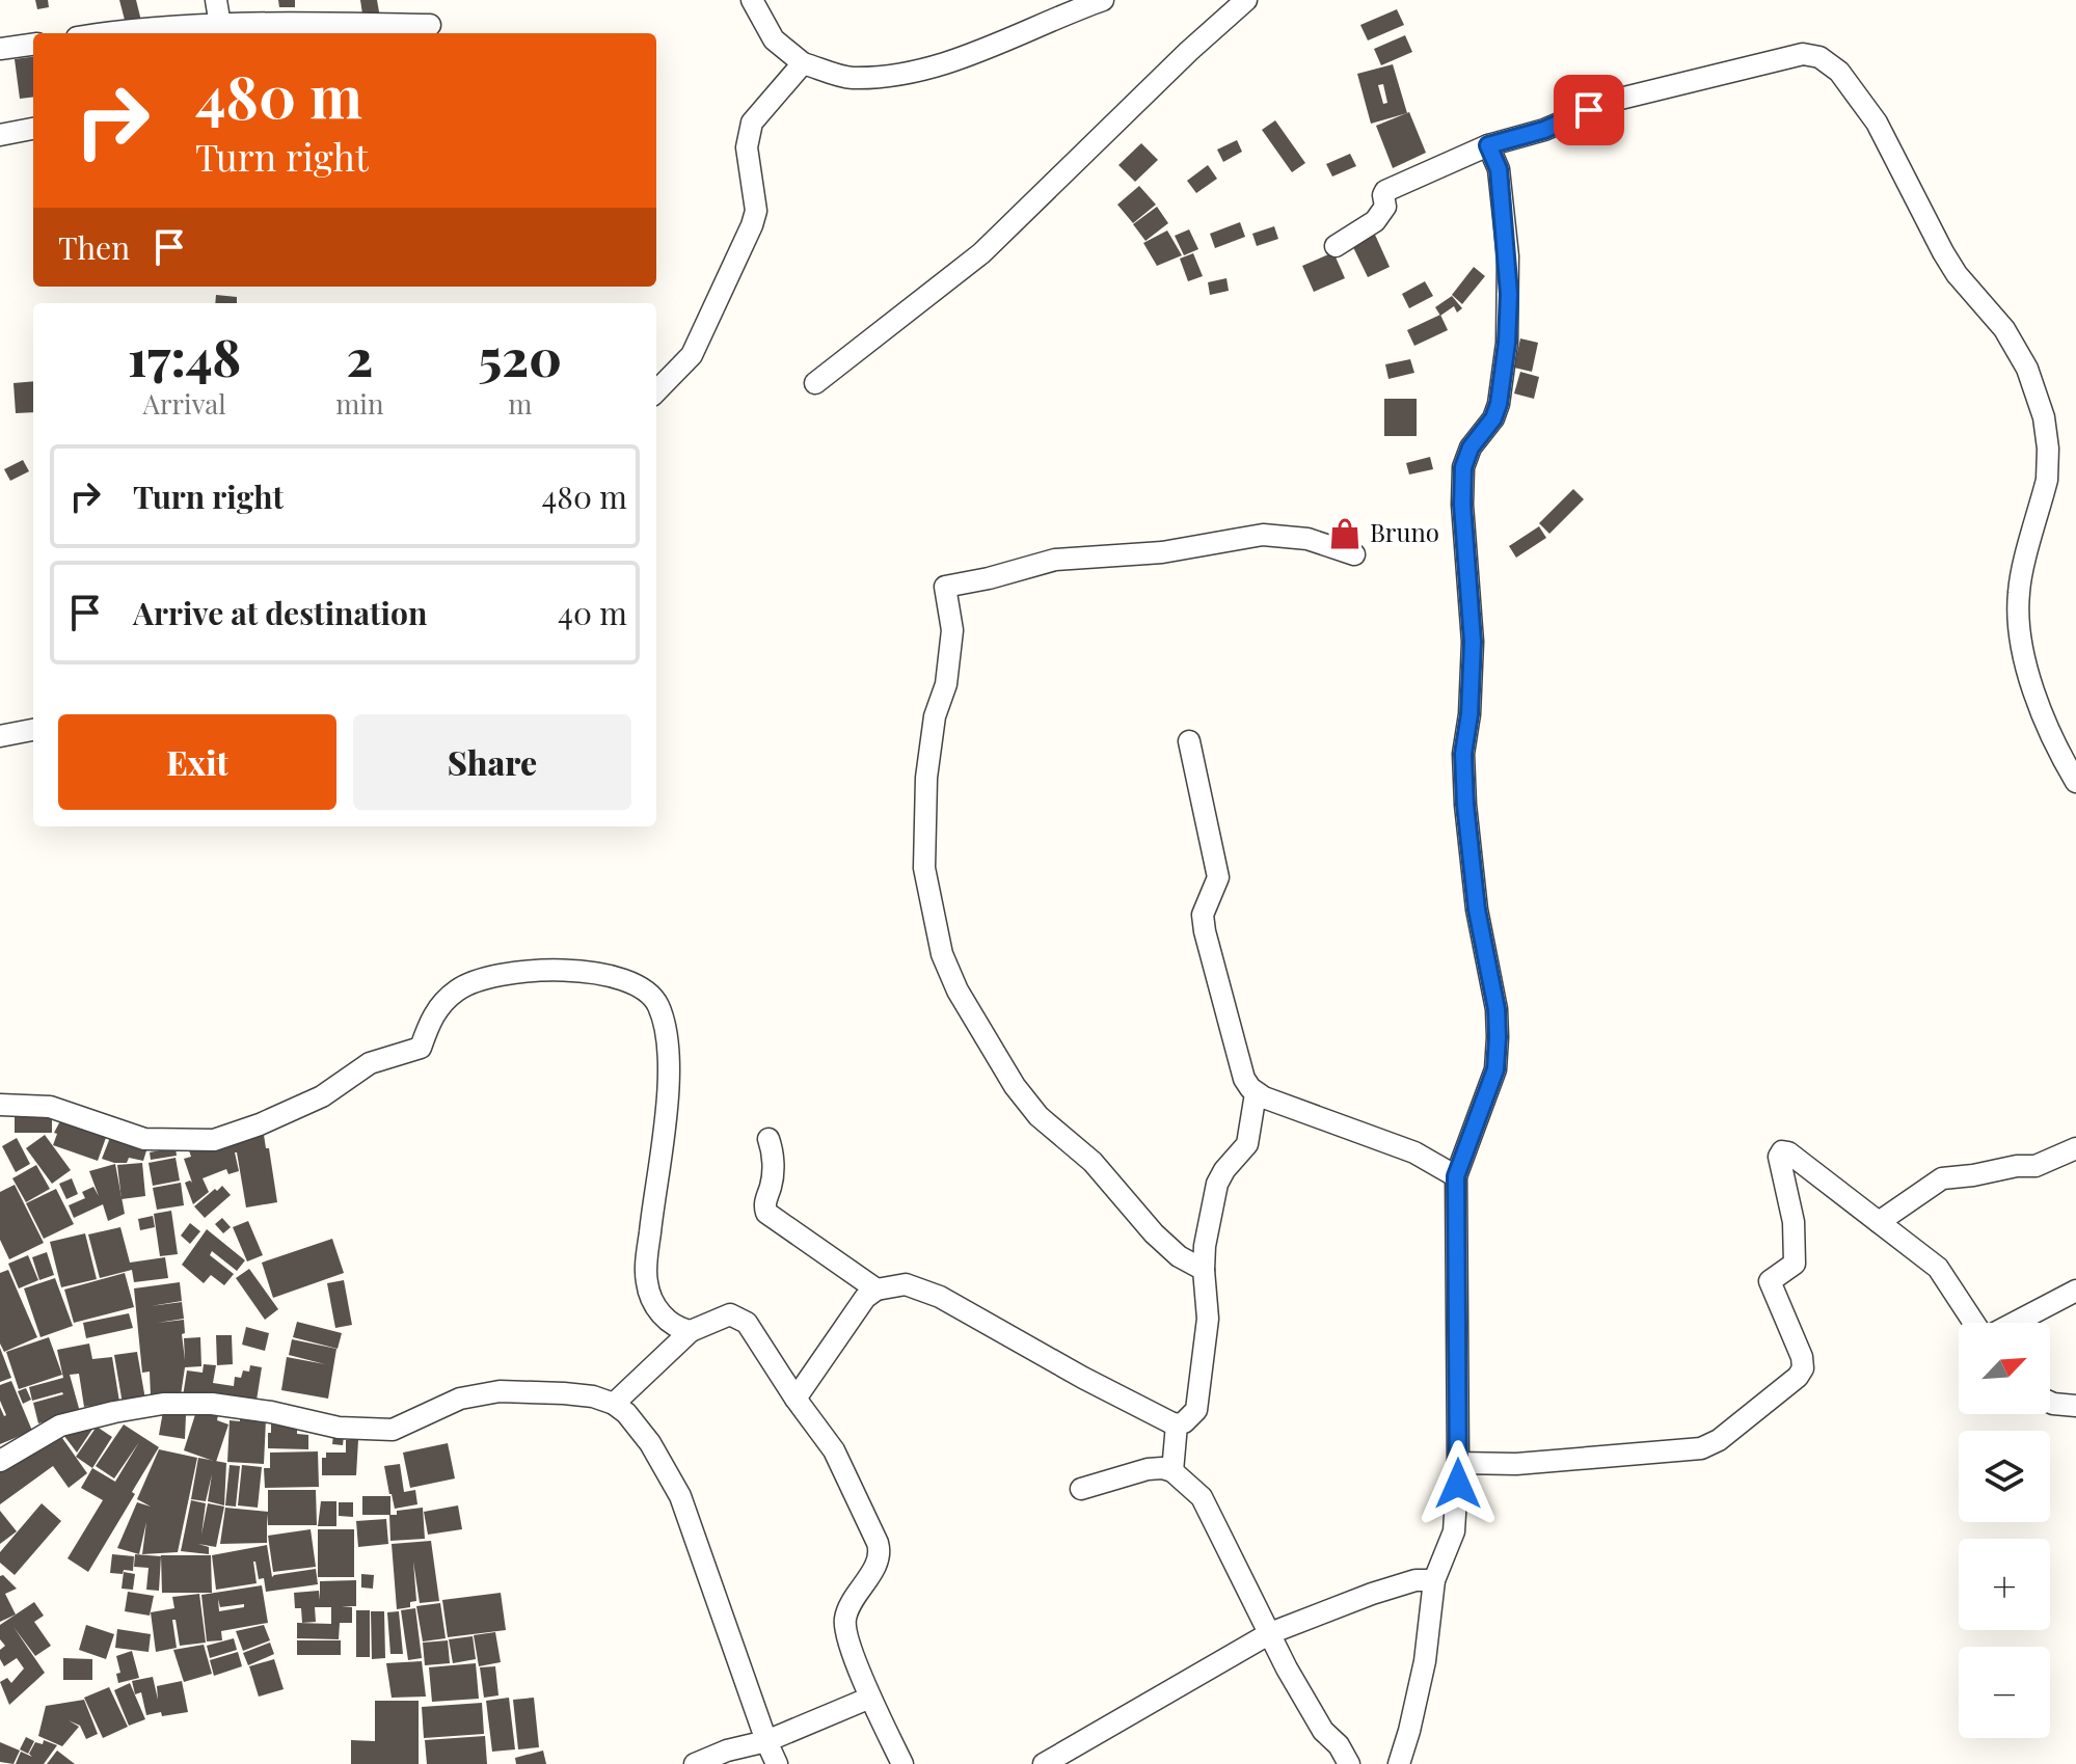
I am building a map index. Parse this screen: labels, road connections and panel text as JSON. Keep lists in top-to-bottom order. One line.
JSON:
{"places":{"shop":["Bruno"]},"north":"top right","page":{"turn":["480 m","Turn right"],"then":"Then","eta":["17:48","Arrival","2","min","520","m"],"list":[{"name":"Turn right","value":"480 m"},{"name":"Arrive at destination","value":"40 m"}],"buttons":["Exit","Share"],"map_buttons":["+","−"]}}
